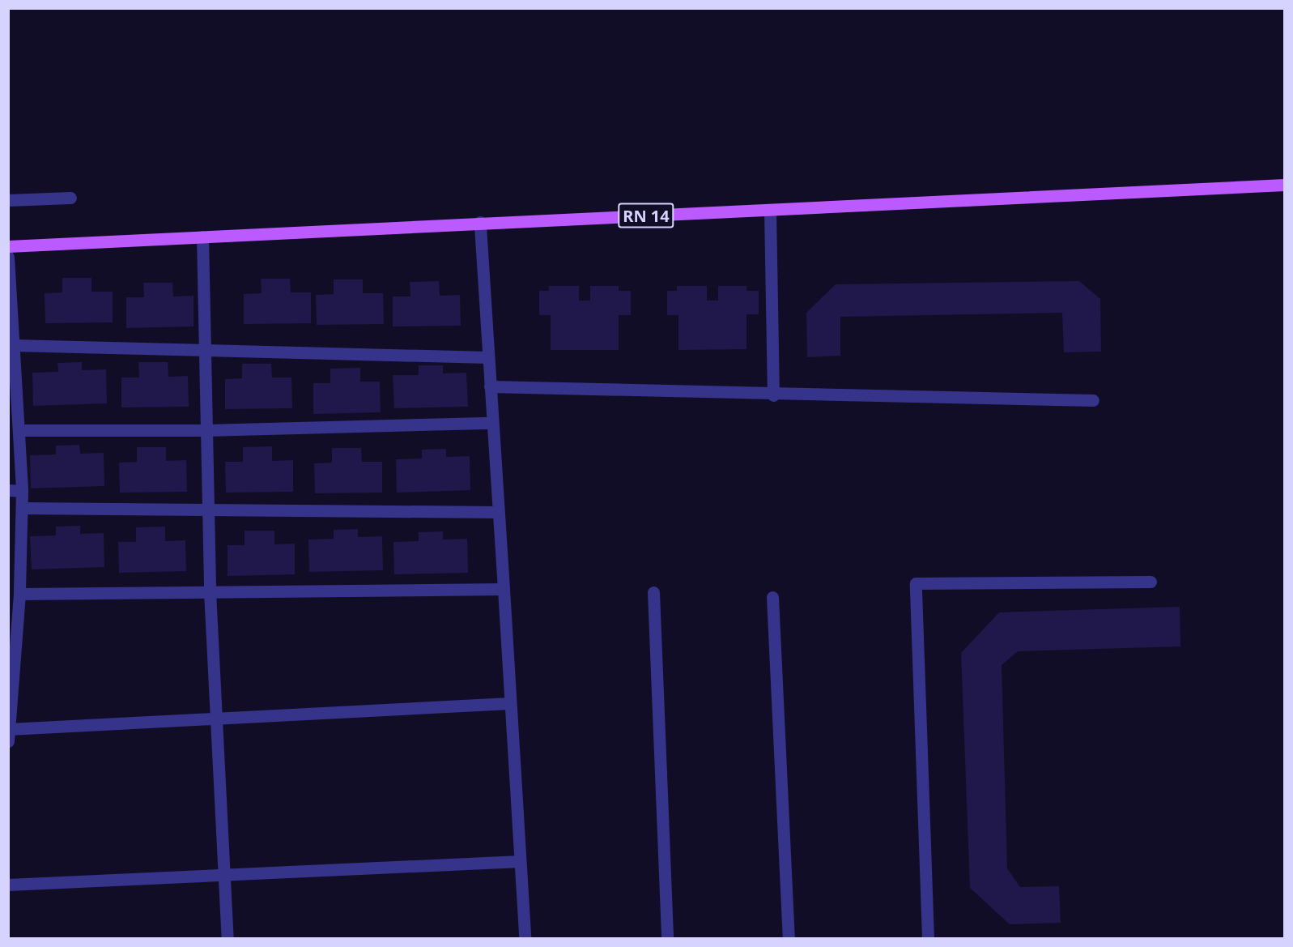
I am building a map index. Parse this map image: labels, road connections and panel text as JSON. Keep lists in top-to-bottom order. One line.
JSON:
{"streets":{"main road":["RN 14"]}}
